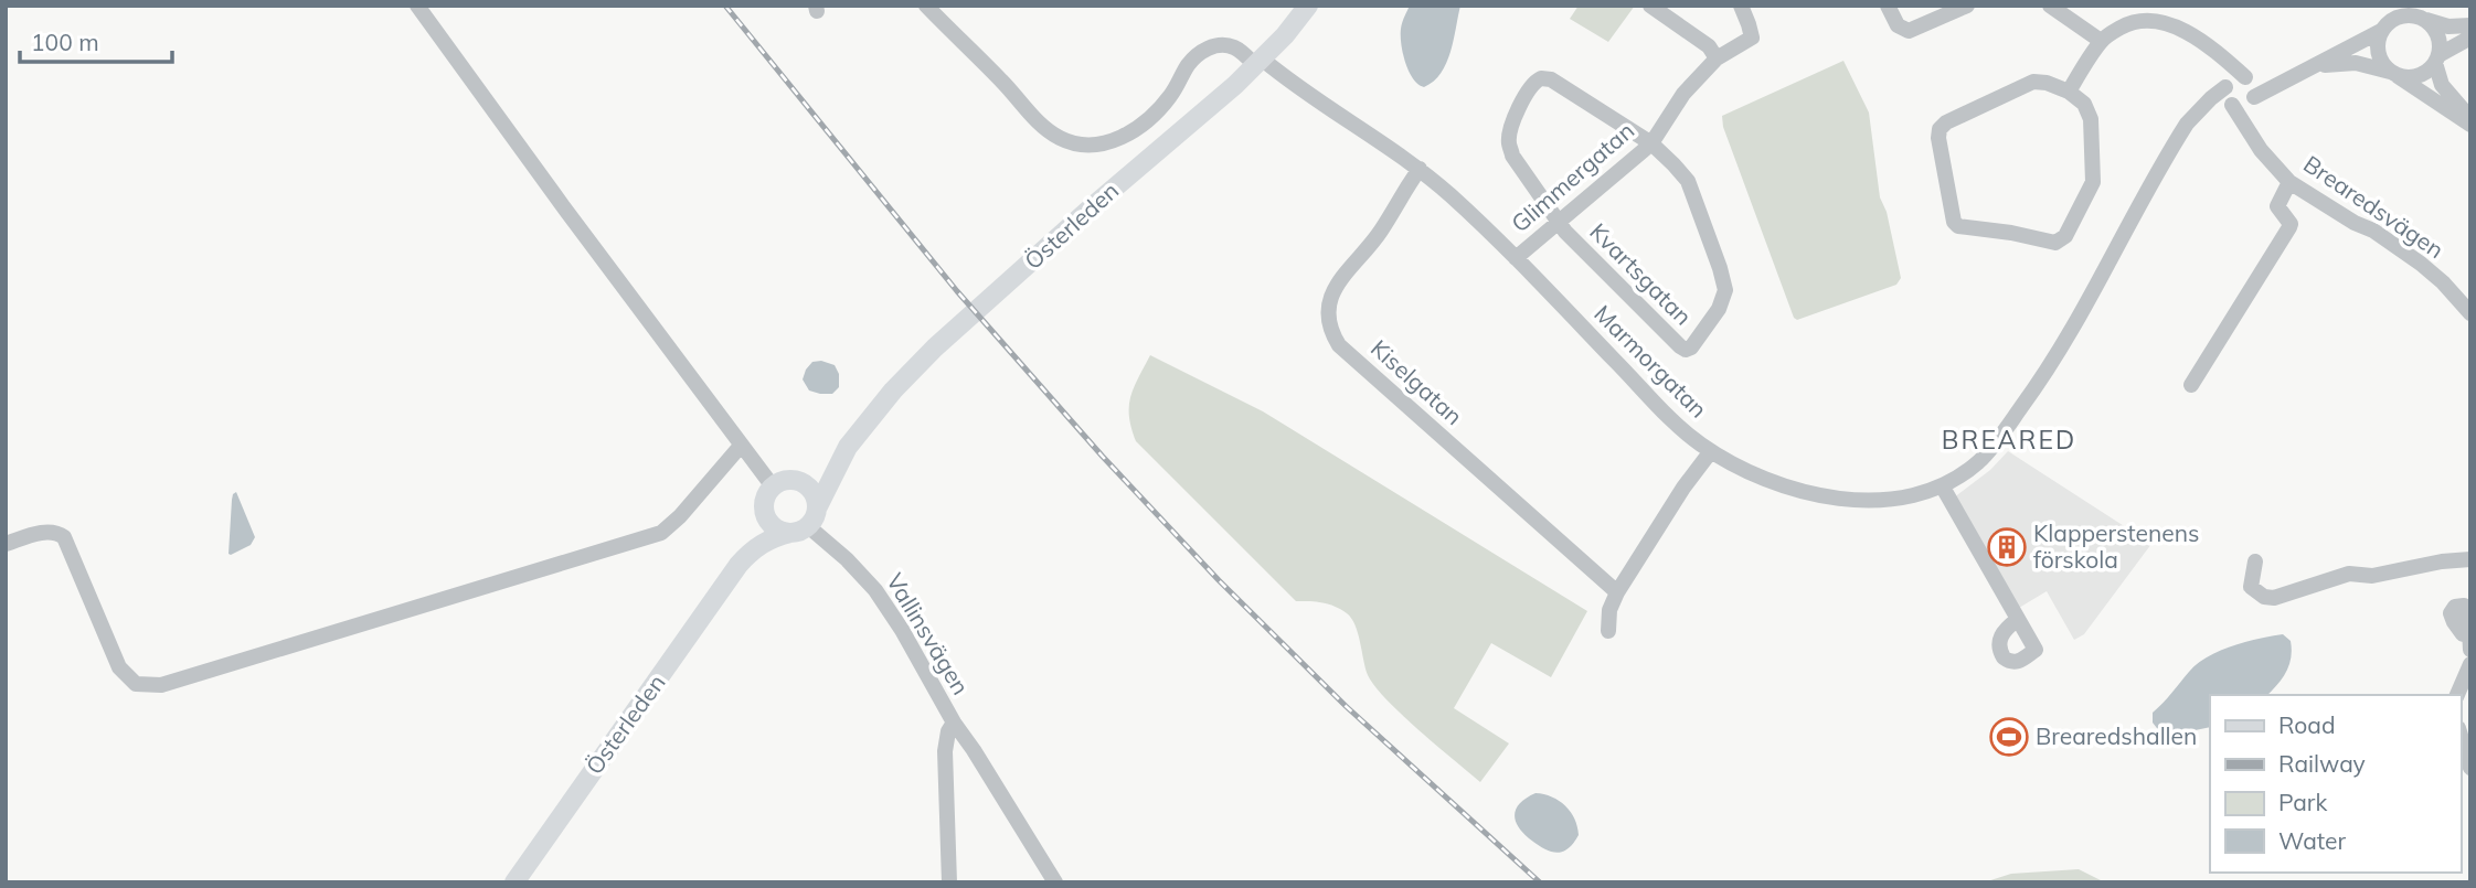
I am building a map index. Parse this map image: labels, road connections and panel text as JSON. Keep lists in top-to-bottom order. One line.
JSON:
{"streets":{"main road":["Österleden"],"street":["Glimmergatan","Brearedsvägen","Kvartsgatan","Marmorgatan","Kiselgatan","Vallinsvägen"]},"crossings":[["Glimmergatan","Kvartsgatan"],["Glimmergatan","Marmorgatan"],["Brearedsvägen","Marmorgatan"],["Österleden","Marmorgatan"],["Österleden","Vallinsvägen"],["Marmorgatan","Kiselgatan"]],"districts":["BREARED"],"places":{"building":["Klapperstenens förskola"],"sports":["Brearedshallen"]},"legend":["Road","Railway","Park","Water"],"scale_bar":"100 m"}
